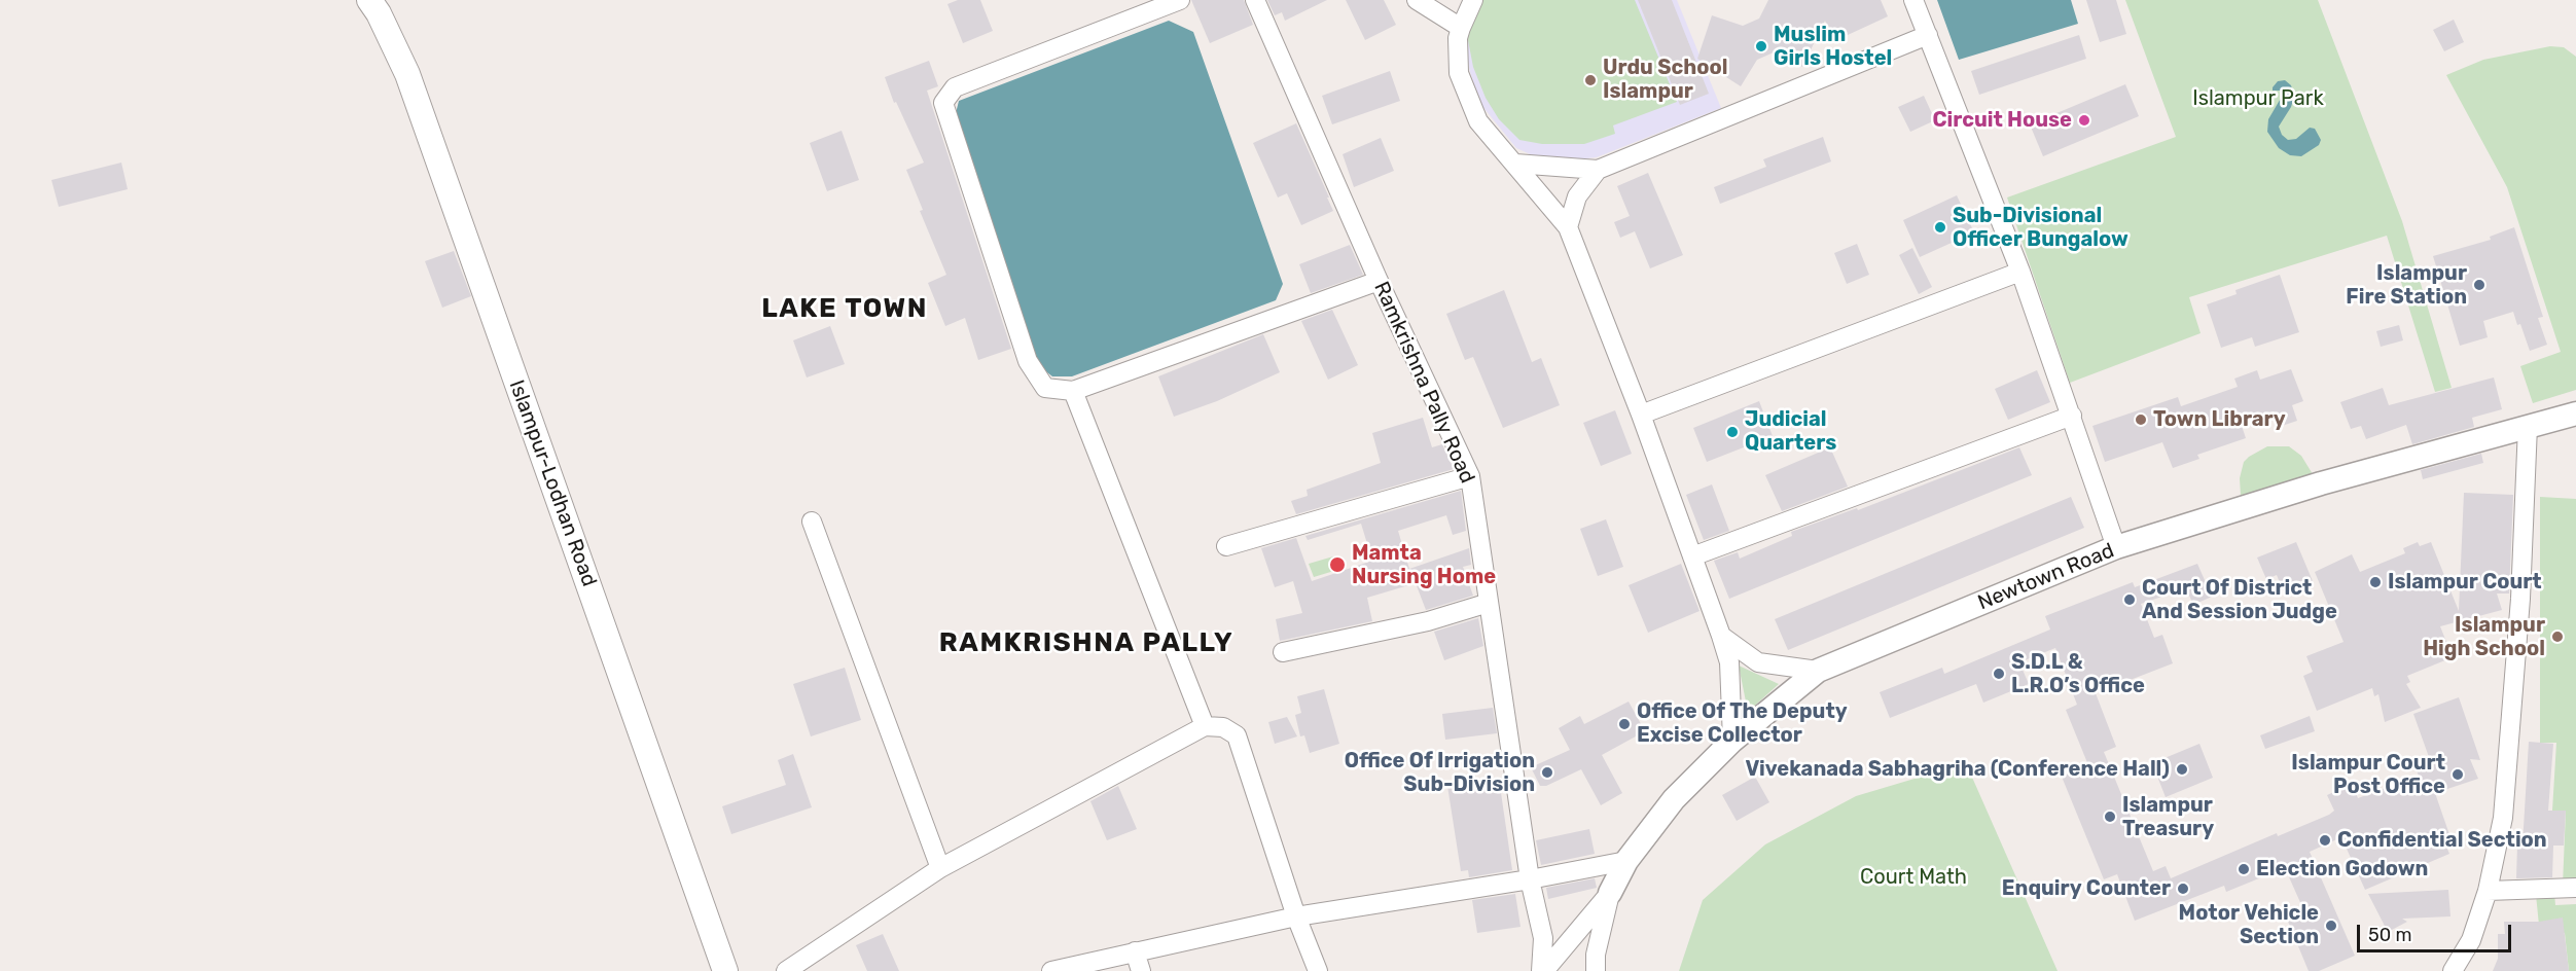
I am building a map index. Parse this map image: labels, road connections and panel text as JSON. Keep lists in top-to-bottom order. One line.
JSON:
{"streets":{"main road":["Islampur-Lodhan Road"],"street":["Ramkrishna Pally Road","Newtown Road"]},"districts":["LAKE TOWN","RAMKRISHNA PALLY"],"parks":["Islampur Park","Court Math"],"places":["Muslim Girls Hostel","Urdu School Islampur","Circuit House","Sub-Divisional Officer Bungalow","Islampur Fire Station","Town Library","Judicial Quarters","Mamta Nursing Home","Islampur Court","Court Of District And Session Judge","Islampur High School","S.D.L & L.R.O’s Office","Office Of The Deputy Excise Collector","Vivekanada Sabhagriha (Conference Hall)","Office Of Irrigation Sub-Division","Islampur Court Post Office","Islampur Treasury","Confidential Section","Election Godown","Enquiry Counter","Motor Vehicle Section"],"scale_bar":"50 m"}
